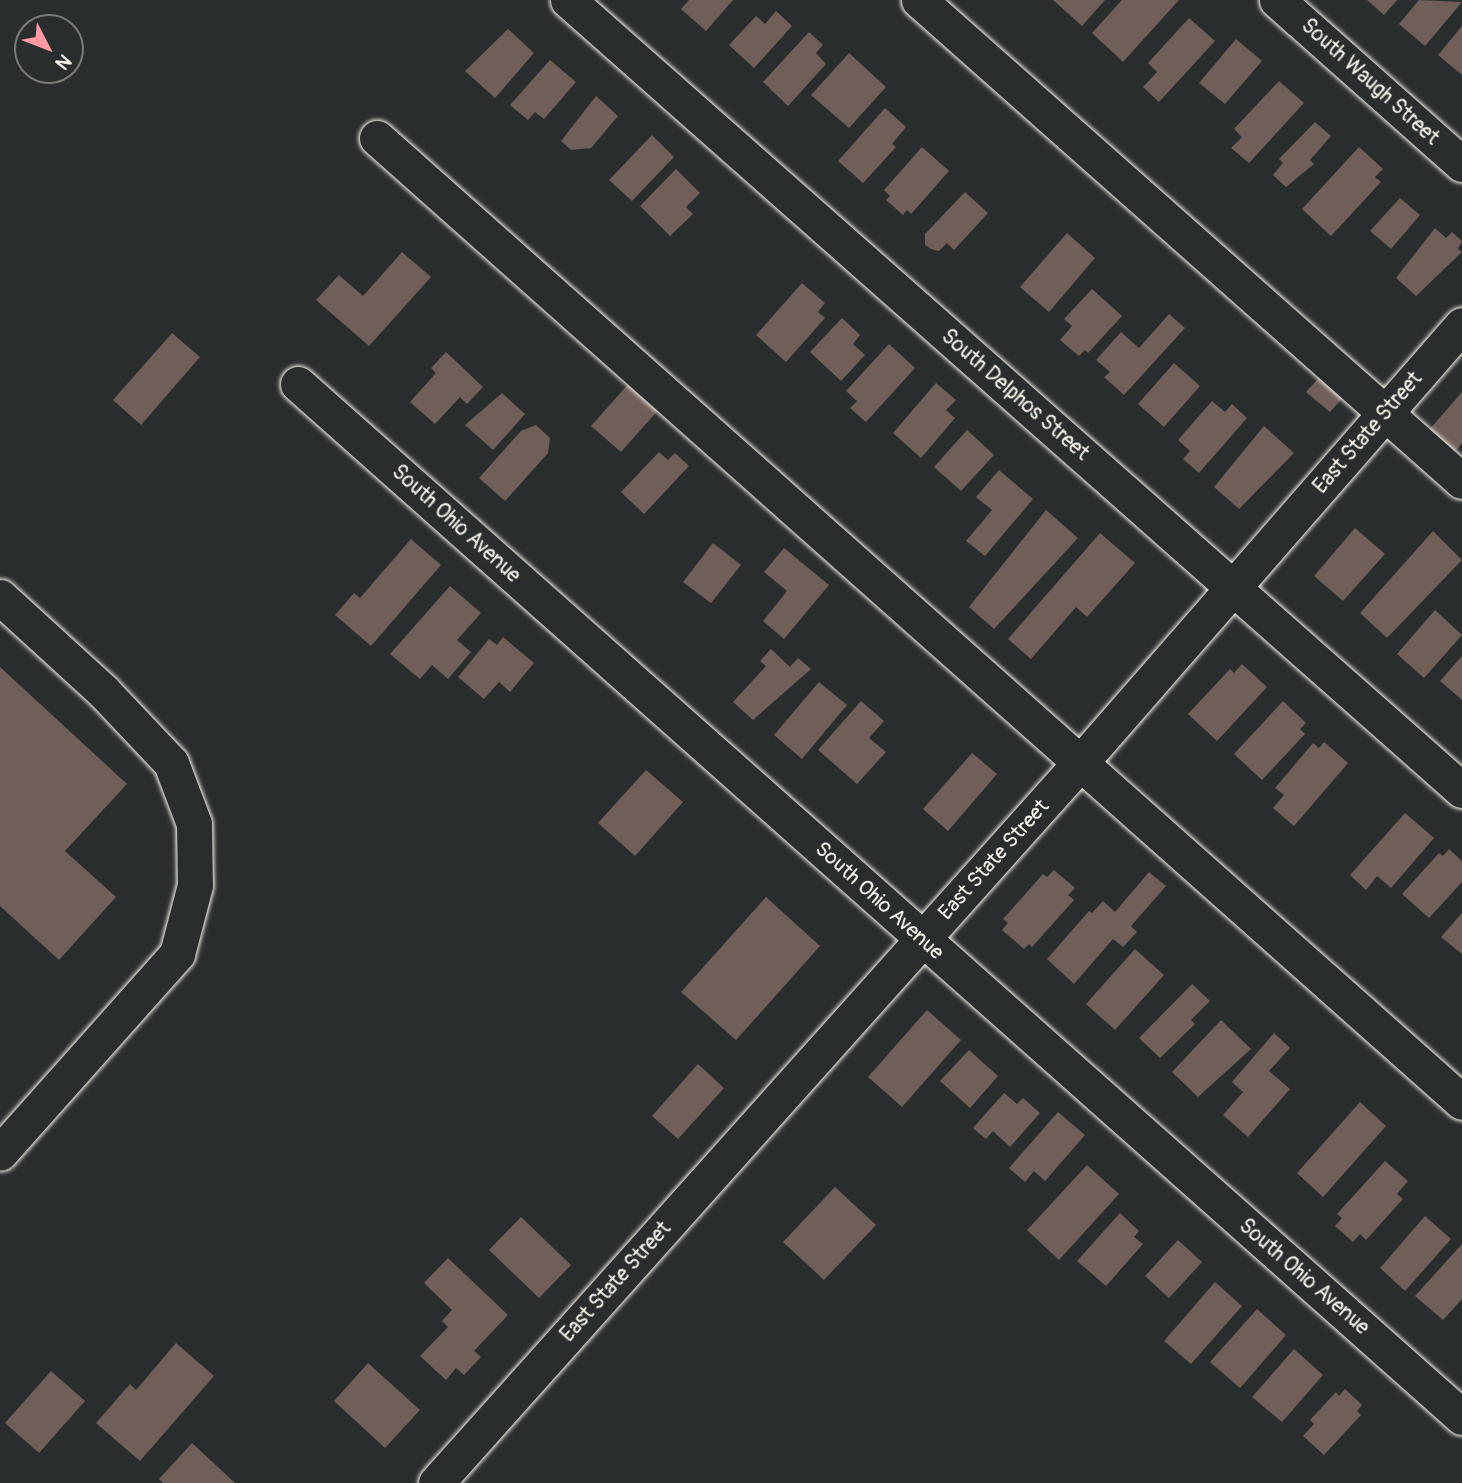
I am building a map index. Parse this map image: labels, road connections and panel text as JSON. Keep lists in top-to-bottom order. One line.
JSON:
{"streets":{"street":["South Waugh Street","South Delphos Street","East State Street","South Ohio Avenue"]},"crossings":[["South Delphos Street","East State Street"],["East State Street","South Ohio Avenue"]],"north":"bottom right"}
